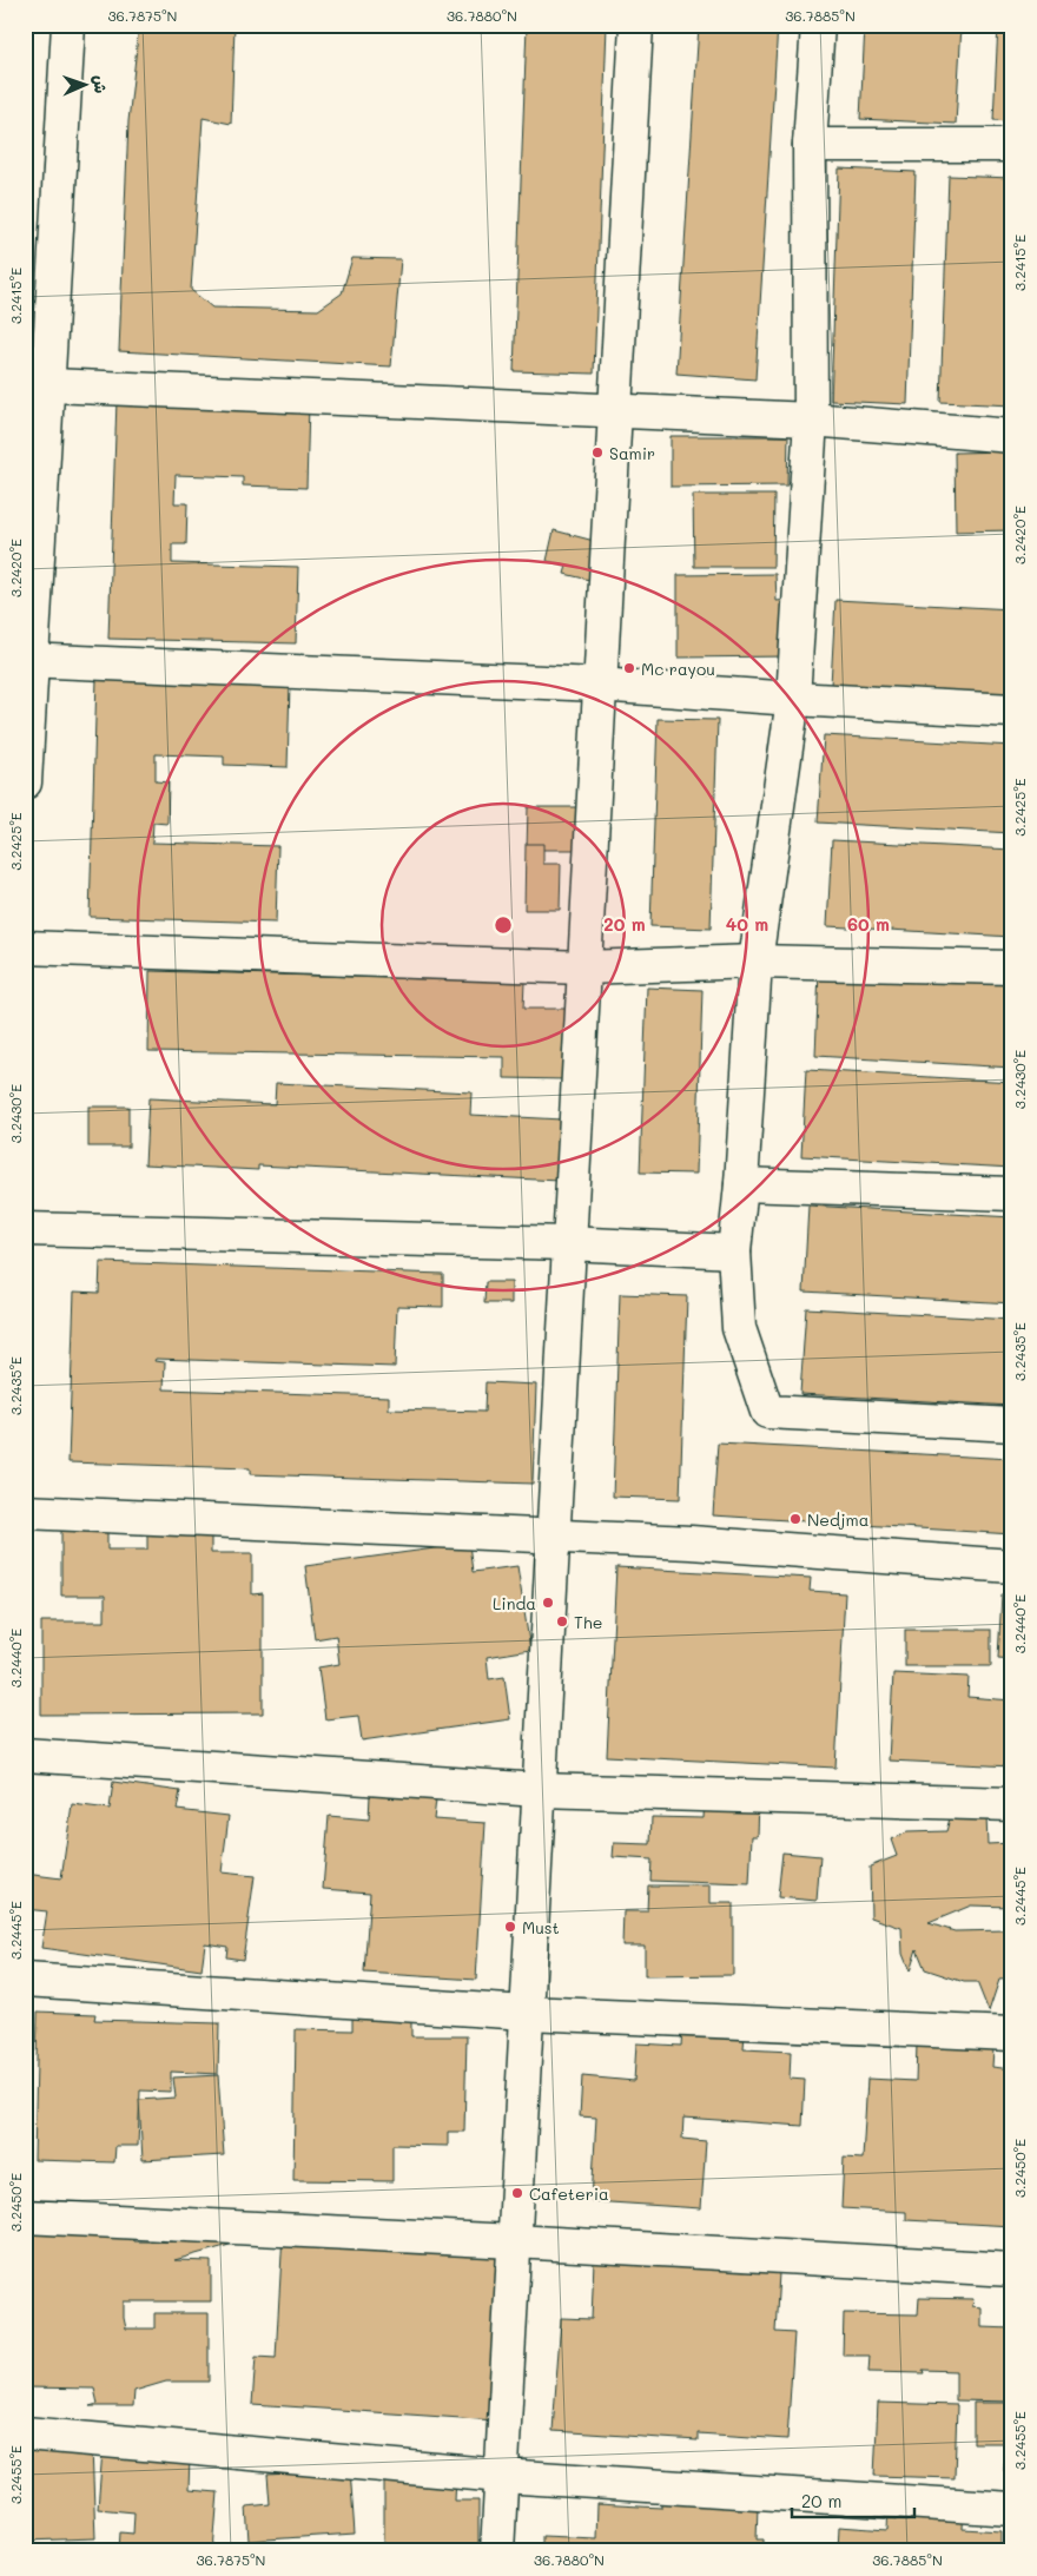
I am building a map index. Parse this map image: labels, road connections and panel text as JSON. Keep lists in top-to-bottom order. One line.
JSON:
{"places":["Samir","Mc rayou","Nedjma","Linda","The","Must","Cafeteria"],"scale_bar":"20 m","north":"right","coordinates":["36.7875°N","36.7880°N","36.7885°N","3.2415°E","3.2420°E","3.2425°E","3.2430°E","3.2435°E","3.2440°E","3.2445°E","3.2450°E","3.2455°E"],"rings":["20 m","40 m","60 m"]}
